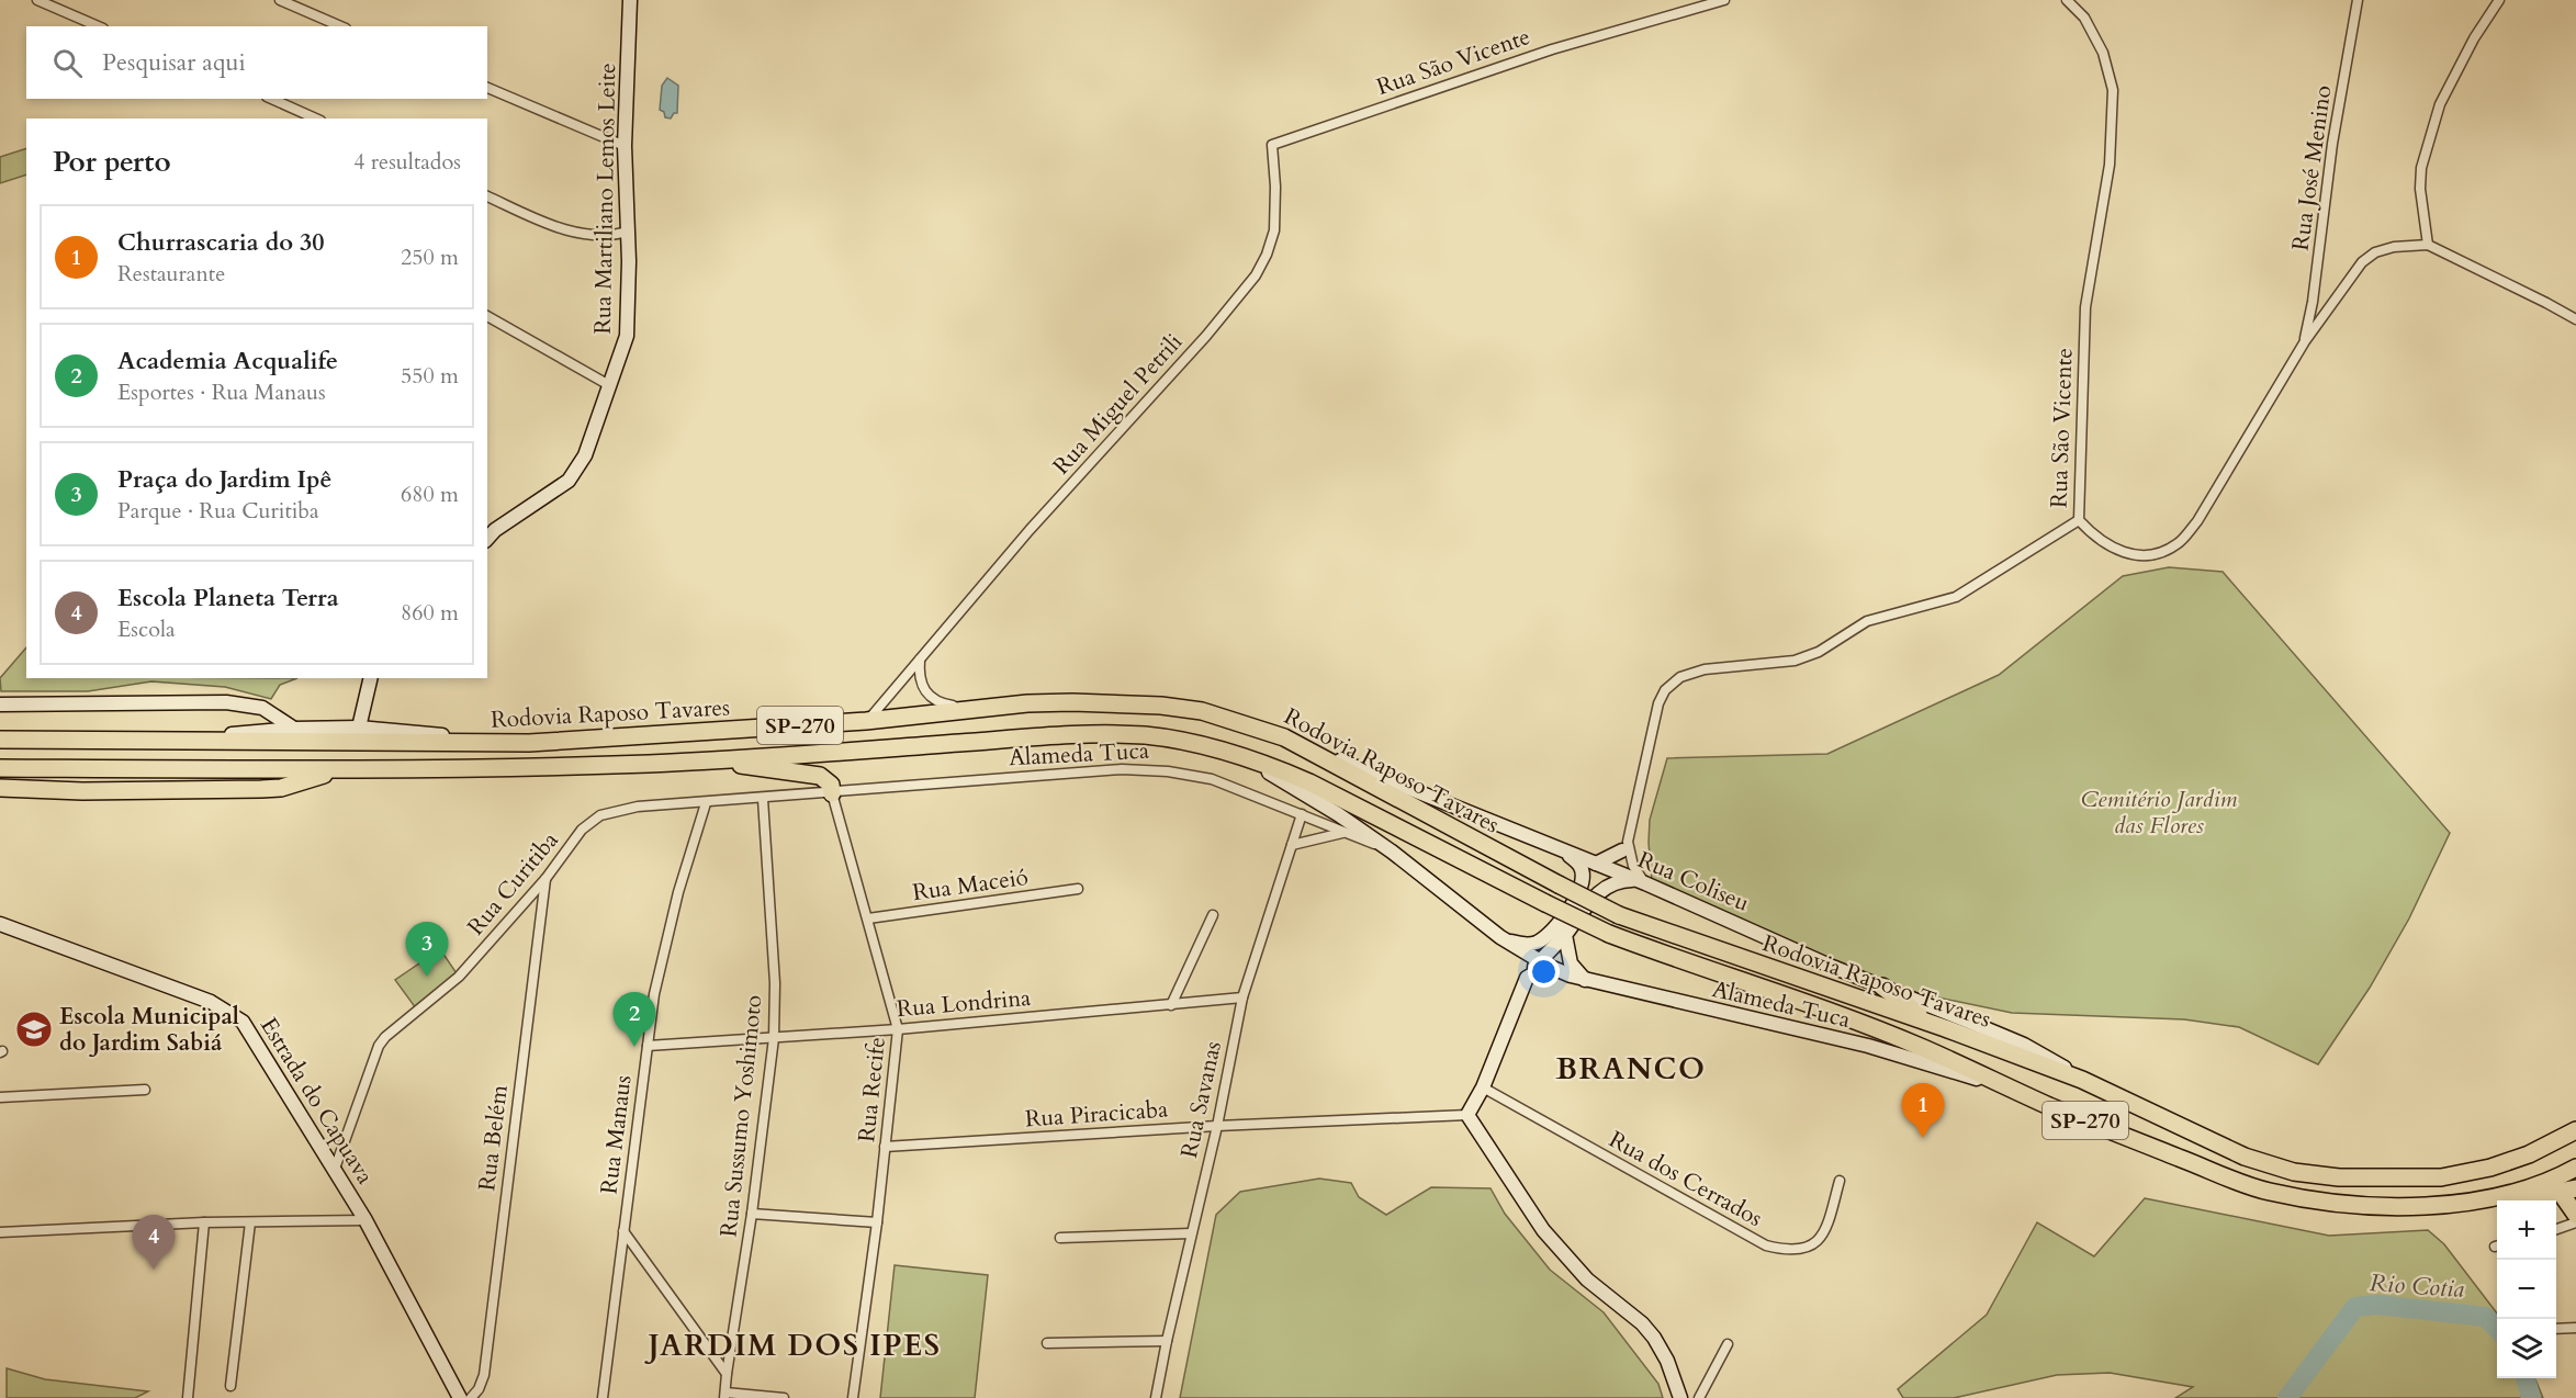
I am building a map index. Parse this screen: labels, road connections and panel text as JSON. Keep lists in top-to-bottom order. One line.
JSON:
{"streets":{"highway":["Rodovia Raposo Tavares","SP-270"],"street":["Rua São Vicente","Rua José Menino","Rua Martiliano Lemos Leite","Rua Miguel Petrili","Alameda Tuca","Rua Coliseu","Rua Curitiba","Rua Maceió","Rua Londrina","Rua Recife","Rua Savanas","Estrada do Capuava","Rua Piracicaba","Rua Sussumo Yoshimoto","Rua Manaus","Rua Belém","Rua dos Cerrados"]},"crossings":[["Rua São Vicente","Rua José Menino"],["Rua São Vicente","Rua Miguel Petrili"],["Rua Miguel Petrili","Rodovia Raposo Tavares"],["Rodovia Raposo Tavares","Alameda Tuca"],["Rodovia Raposo Tavares","Rua Coliseu"],["Alameda Tuca","Rua Curitiba"],["Alameda Tuca","Rua Recife"],["Alameda Tuca","Rua Savanas"],["Rua Curitiba","Rua Recife"],["Rua Curitiba","Estrada do Capuava"],["Rua Curitiba","Rua Sussumo Yoshimoto"],["Rua Curitiba","Rua Manaus"],["Rua Curitiba","Rua Belém"],["Rua Maceió","Rua Recife"],["Rua Londrina","Rua Recife"],["Rua Londrina","Rua Savanas"],["Rua Londrina","Rua Sussumo Yoshimoto"],["Rua Londrina","Rua Manaus"],["Rua Recife","Rua Piracicaba"],["Rua Savanas","Rua Piracicaba"]],"districts":["BRANCO","JARDIM DOS IPES"],"water":["Rio Cotia"],"parks":["Cemitério Jardim das Flores"],"places":{"school or university":["Escola Municipal do Jardim Sabiá"]},"page":{"search":"Pesquisar aqui","heading":["Por perto","4 resultados"],"list":[{"mark":"1","name":"Churrascaria do 30","note":"Restaurante","value":"250 m"},{"mark":"2","name":"Academia Acqualife","note":"Esportes · Rua Manaus","value":"550 m"},{"mark":"3","name":"Praça do Jardim Ipê","note":"Parque · Rua Curitiba","value":"680 m"},{"mark":"4","name":"Escola Planeta Terra","note":"Escola","value":"860 m"}],"pins":["3","2","1","4"],"map_buttons":["+","−"]}}
